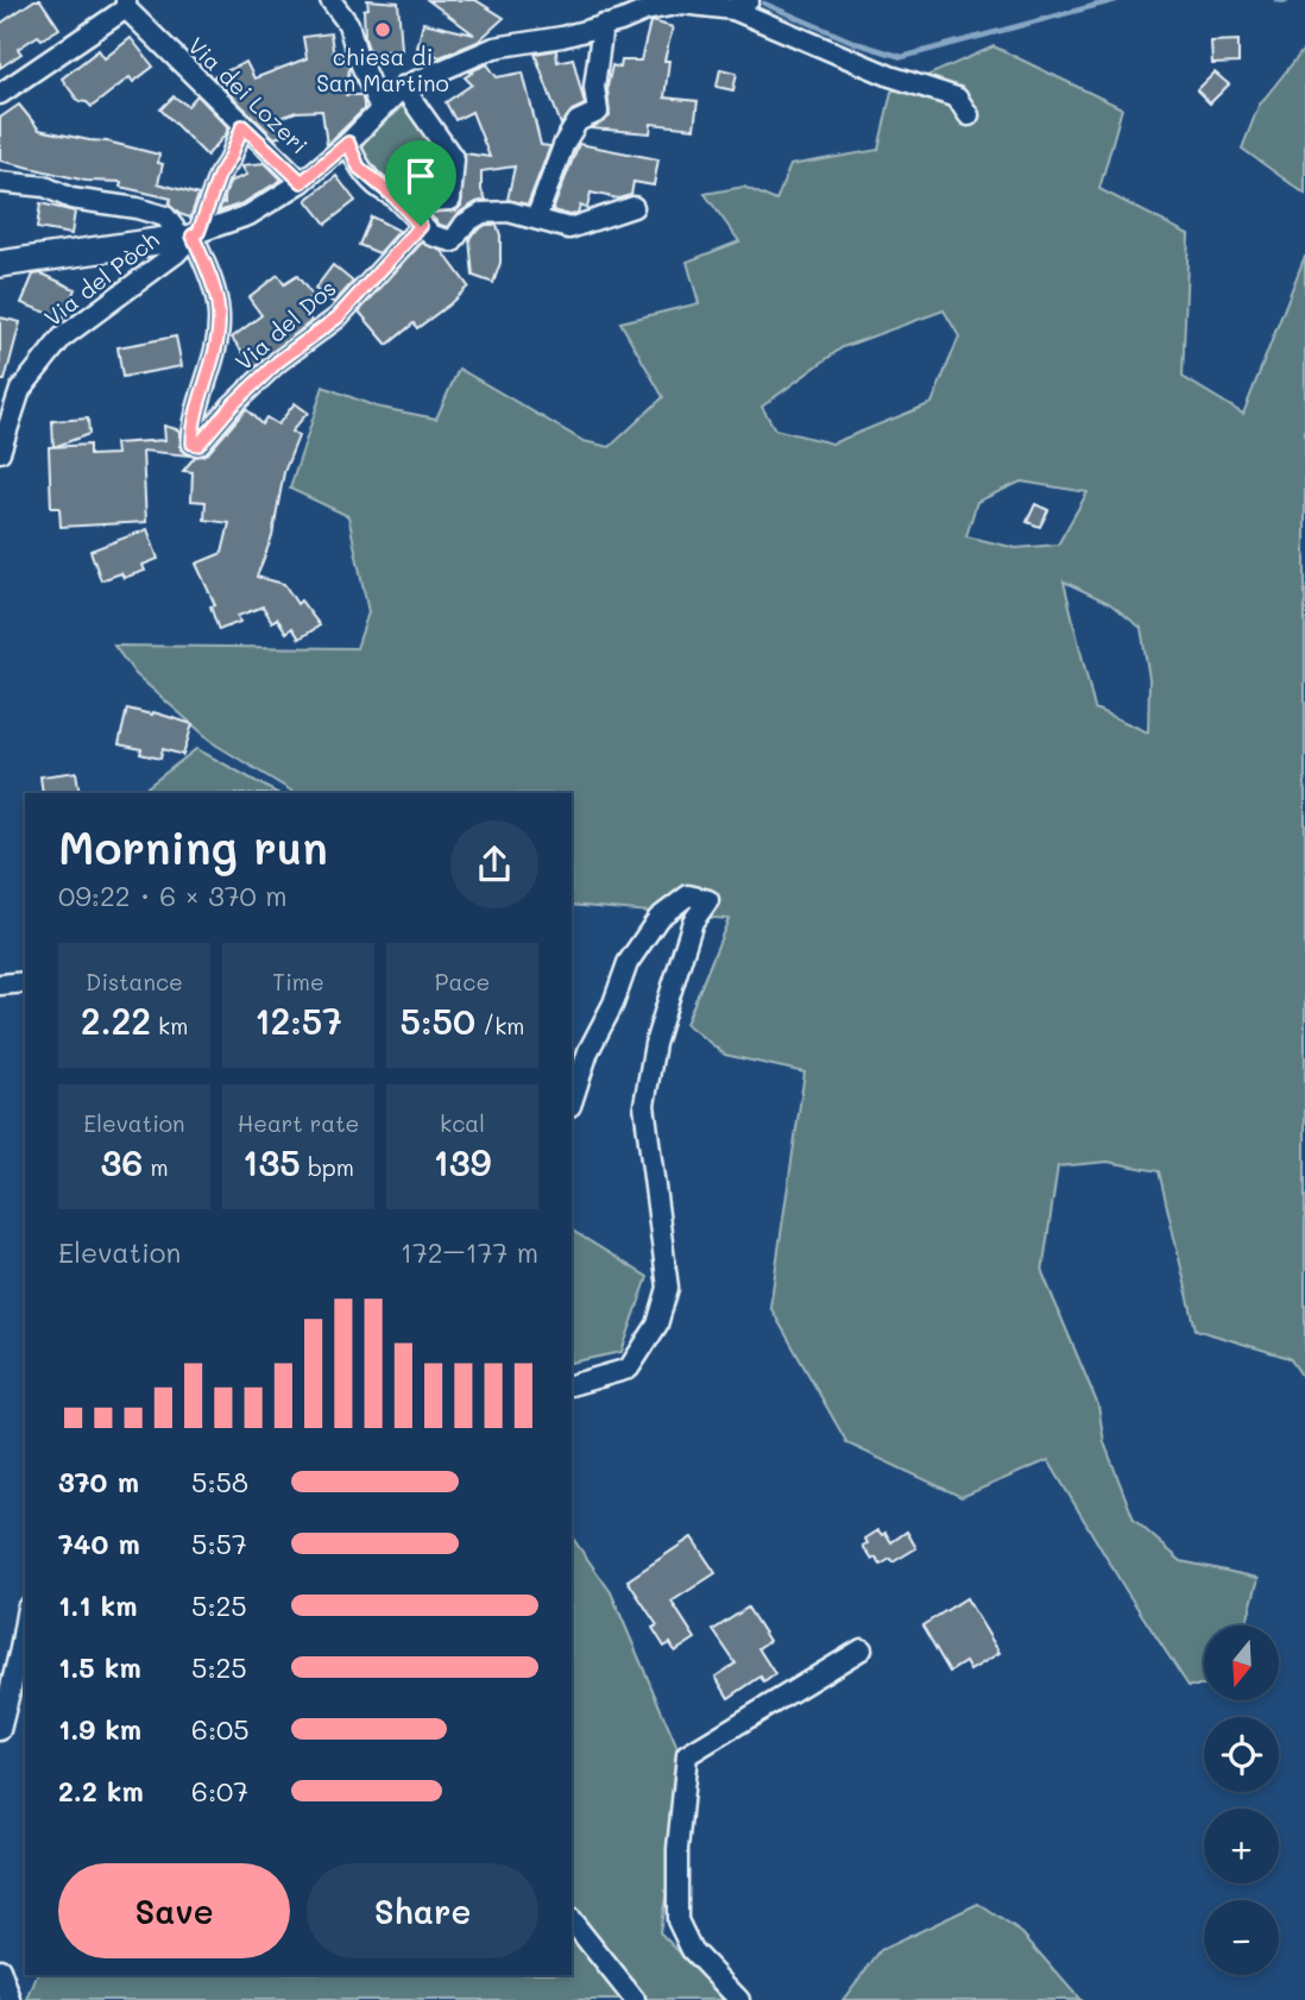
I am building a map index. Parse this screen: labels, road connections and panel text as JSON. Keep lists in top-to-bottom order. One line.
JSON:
{"streets":{"street":["Via dei Lozeri","Via del Pòch","Via del Dos"]},"crossings":[["Via del Pòch","Via del Dos"]],"places":["chiesa di San Martino"],"north":"bottom","page":{"heading":["Morning run","09:22 · 6 × 370 m"],"stats":[["Distance","2.22 km"],["Time","12:57"],["Pace","5:50 /km"],["Elevation","36 m"],["Heart rate","135 bpm"],["kcal","139"]],"chart":["Elevation","172–177 m"],"list":[{"name":"370 m","note":"5:58"},{"name":"740 m","note":"5:57"},{"name":"1.1 km","note":"5:25"},{"name":"1.5 km","note":"5:25"},{"name":"1.9 km","note":"6:05"},{"name":"2.2 km","note":"6:07"}],"map_buttons":["+","−"],"buttons":["Save","Share"]}}
